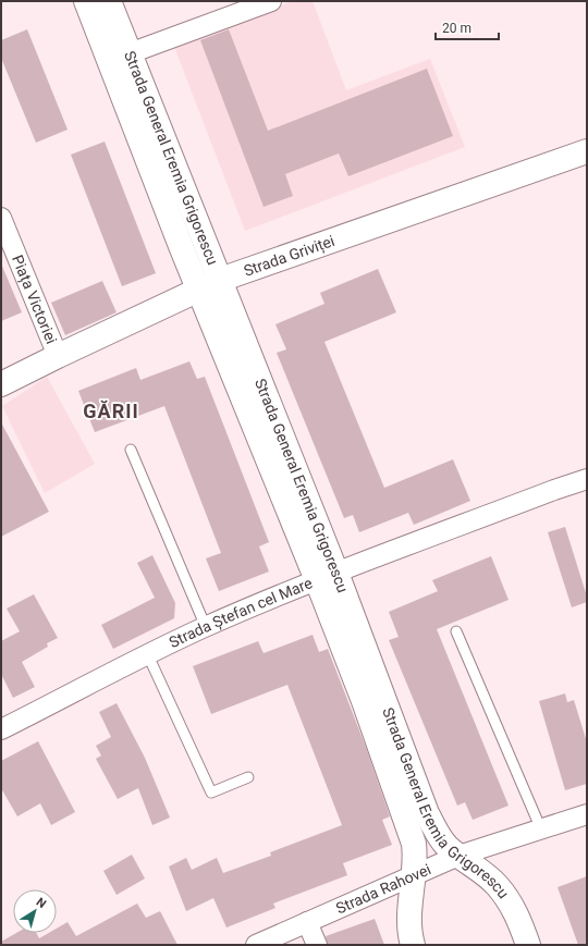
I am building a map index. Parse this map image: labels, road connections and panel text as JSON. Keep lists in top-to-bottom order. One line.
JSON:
{"streets":{"street":["Strada General Eremia Grigorescu","Strada Griviței","Piața Victoriei","Strada Ștefan cel Mare","Strada Rahovei"]},"crossings":[["Strada General Eremia Grigorescu","Strada Griviței"],["Strada General Eremia Grigorescu","Strada Ștefan cel Mare"],["Strada General Eremia Grigorescu","Strada Rahovei"],["Strada Griviței","Piața Victoriei"]],"districts":["GĂRII"],"scale_bar":"20 m","north":"top right"}
